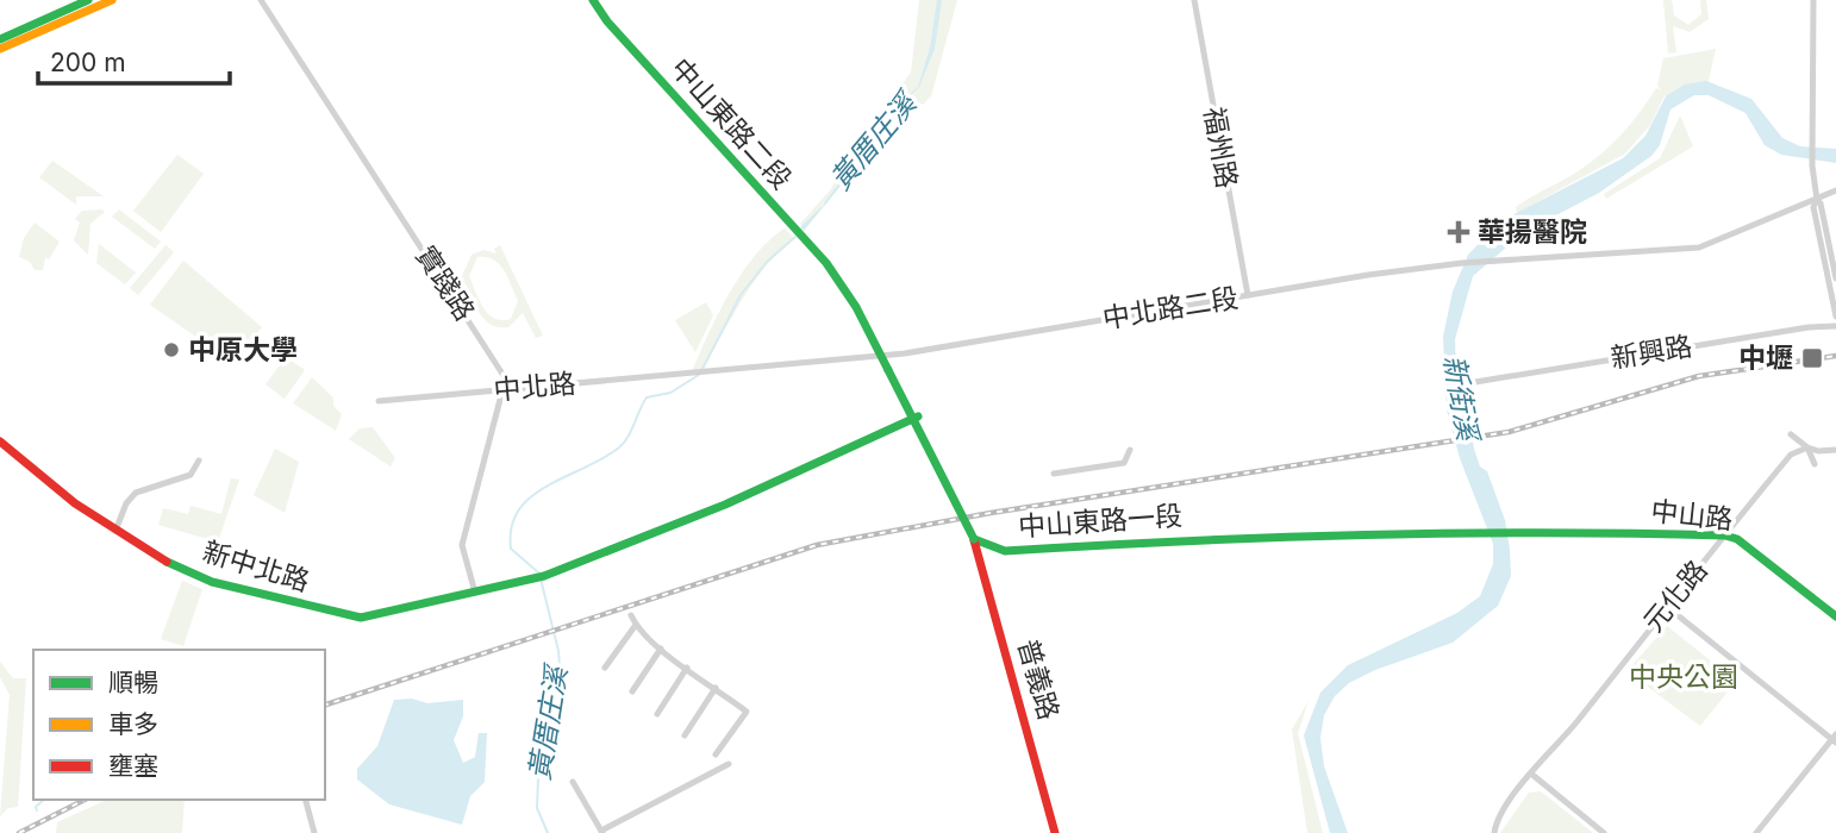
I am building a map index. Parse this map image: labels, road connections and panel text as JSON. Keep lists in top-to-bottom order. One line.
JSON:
{"streets":{"main road":["中山東路二段","中山路","中山東路一段","新中北路","普義路"],"street":["福州路","實踐路","中北路二段","新興路","中北路","元化路"]},"crossings":[["中山東路二段","中北路二段"],["中山東路二段","中北路"],["福州路","中北路二段"],["實踐路","中北路"],["中北路二段","中北路"],["中山路","中山東路一段"],["中山路","元化路"],["中山東路一段","普義路"]],"water":["黃厝庄溪","新街溪"],"parks":["中央公園"],"places":{"health":["華揚醫院"],"other":["中原大學"],"transit":["中壢"]},"legend":["順暢","車多","壅塞"],"scale_bar":"200 m"}
